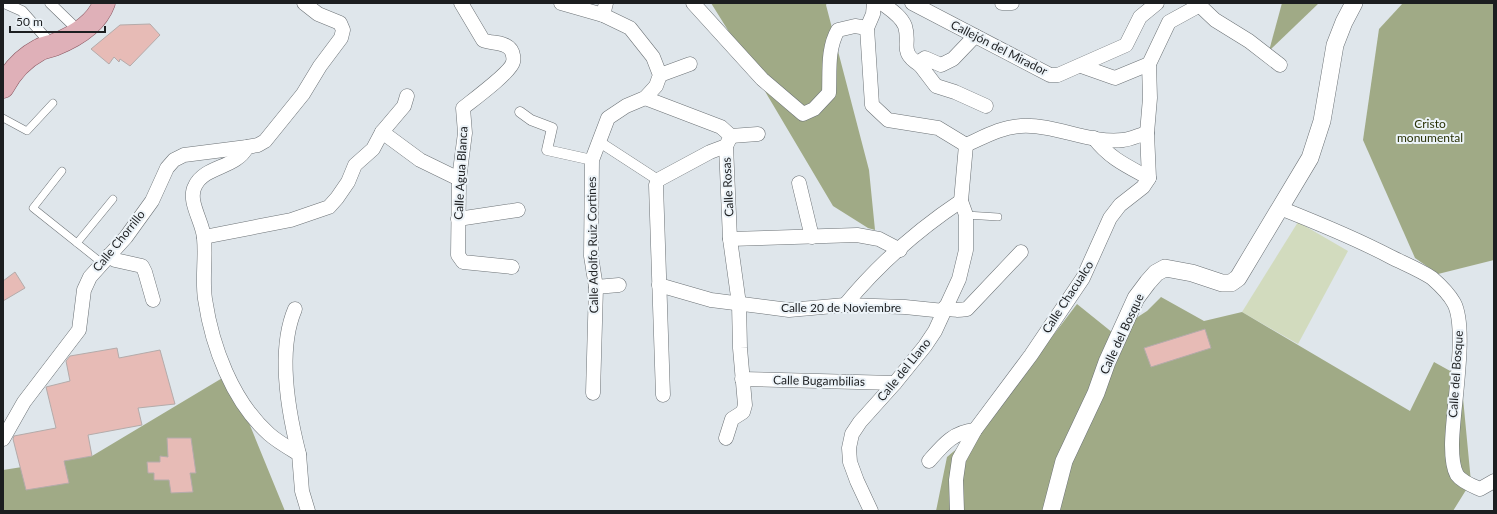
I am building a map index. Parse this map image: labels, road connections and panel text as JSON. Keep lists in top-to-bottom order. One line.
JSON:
{"streets":{"street":["Callejón del Mirador","Calle Agua Blanca","Calle Rosas","Calle Chorrillo","Calle Adolfo Ruiz Cortines","Calle Chacualco","Calle 20 de Noviembre","Calle del Bosque","Calle del Llano","Calle Bugambilias"]},"crossings":[["Calle Rosas","Calle 20 de Noviembre"],["Calle Rosas","Calle Bugambilias"],["Calle 20 de Noviembre","Calle del Llano"],["Calle del Llano","Calle Bugambilias"]],"parks":["Cristo monumental"],"scale_bar":"50 m"}
